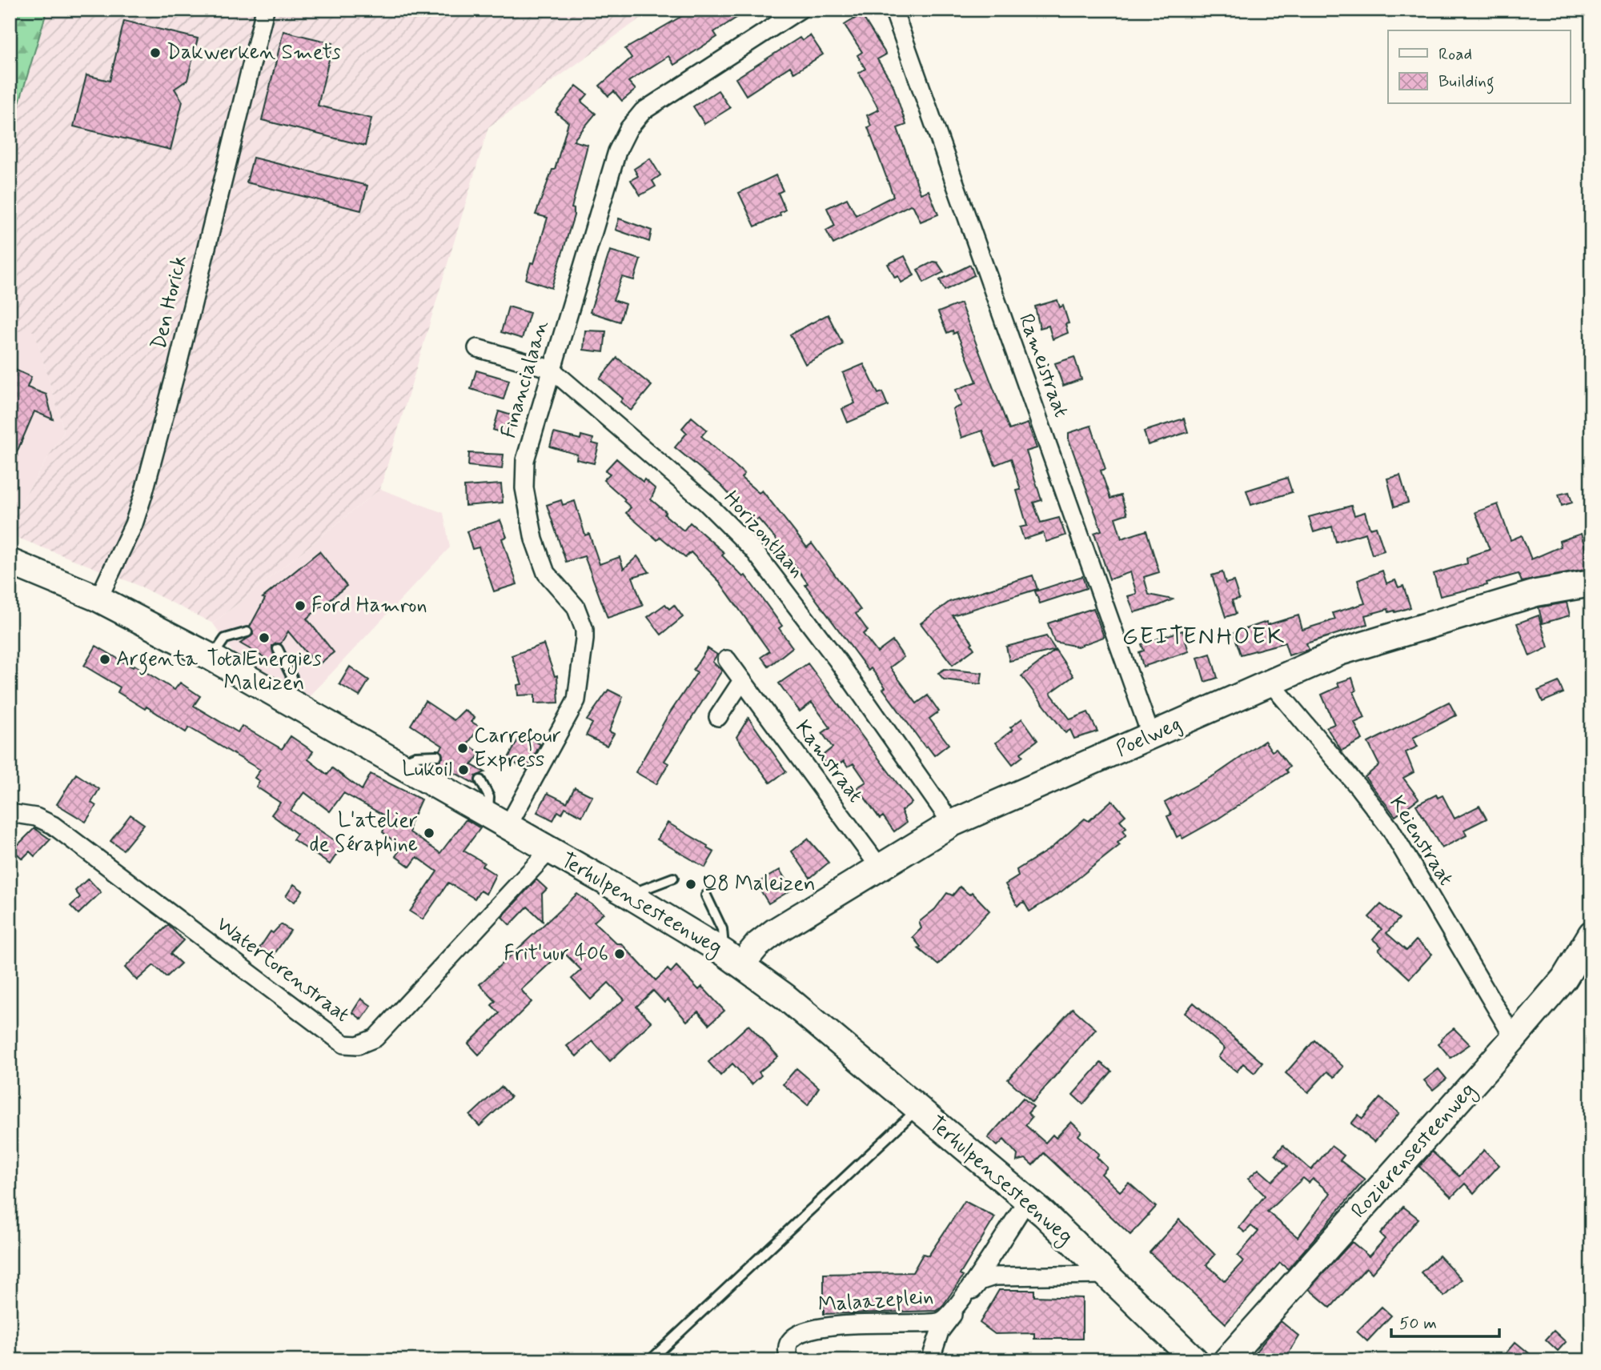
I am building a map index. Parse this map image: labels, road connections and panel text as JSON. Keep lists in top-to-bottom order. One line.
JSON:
{"streets":{"street":["Den Horick","Rameistraat","Financialaan","Horizontlaan","Poelweg","Kamstraat","Keienstraat","Terhulpensesteenweg","Watertorenstraat","Rozierensesteenweg","Malaazeplein"]},"crossings":[["Den Horick","Terhulpensesteenweg"],["Rameistraat","Poelweg"],["Financialaan","Horizontlaan"],["Financialaan","Terhulpensesteenweg"],["Horizontlaan","Poelweg"],["Poelweg","Kamstraat"],["Poelweg","Keienstraat"],["Poelweg","Terhulpensesteenweg"],["Keienstraat","Rozierensesteenweg"],["Terhulpensesteenweg","Watertorenstraat"],["Terhulpensesteenweg","Malaazeplein"]],"districts":["GEITENHOEK"],"places":["Dakwerken Smets","Ford Hamron","TotalEnergies Maleizen","Argenta","Carrefour Express","Lukoil","L'atelier de Séraphine","Q8 Maleizen","Frit'uur 406"],"legend":["Road","Building"],"scale_bar":"50 m"}
